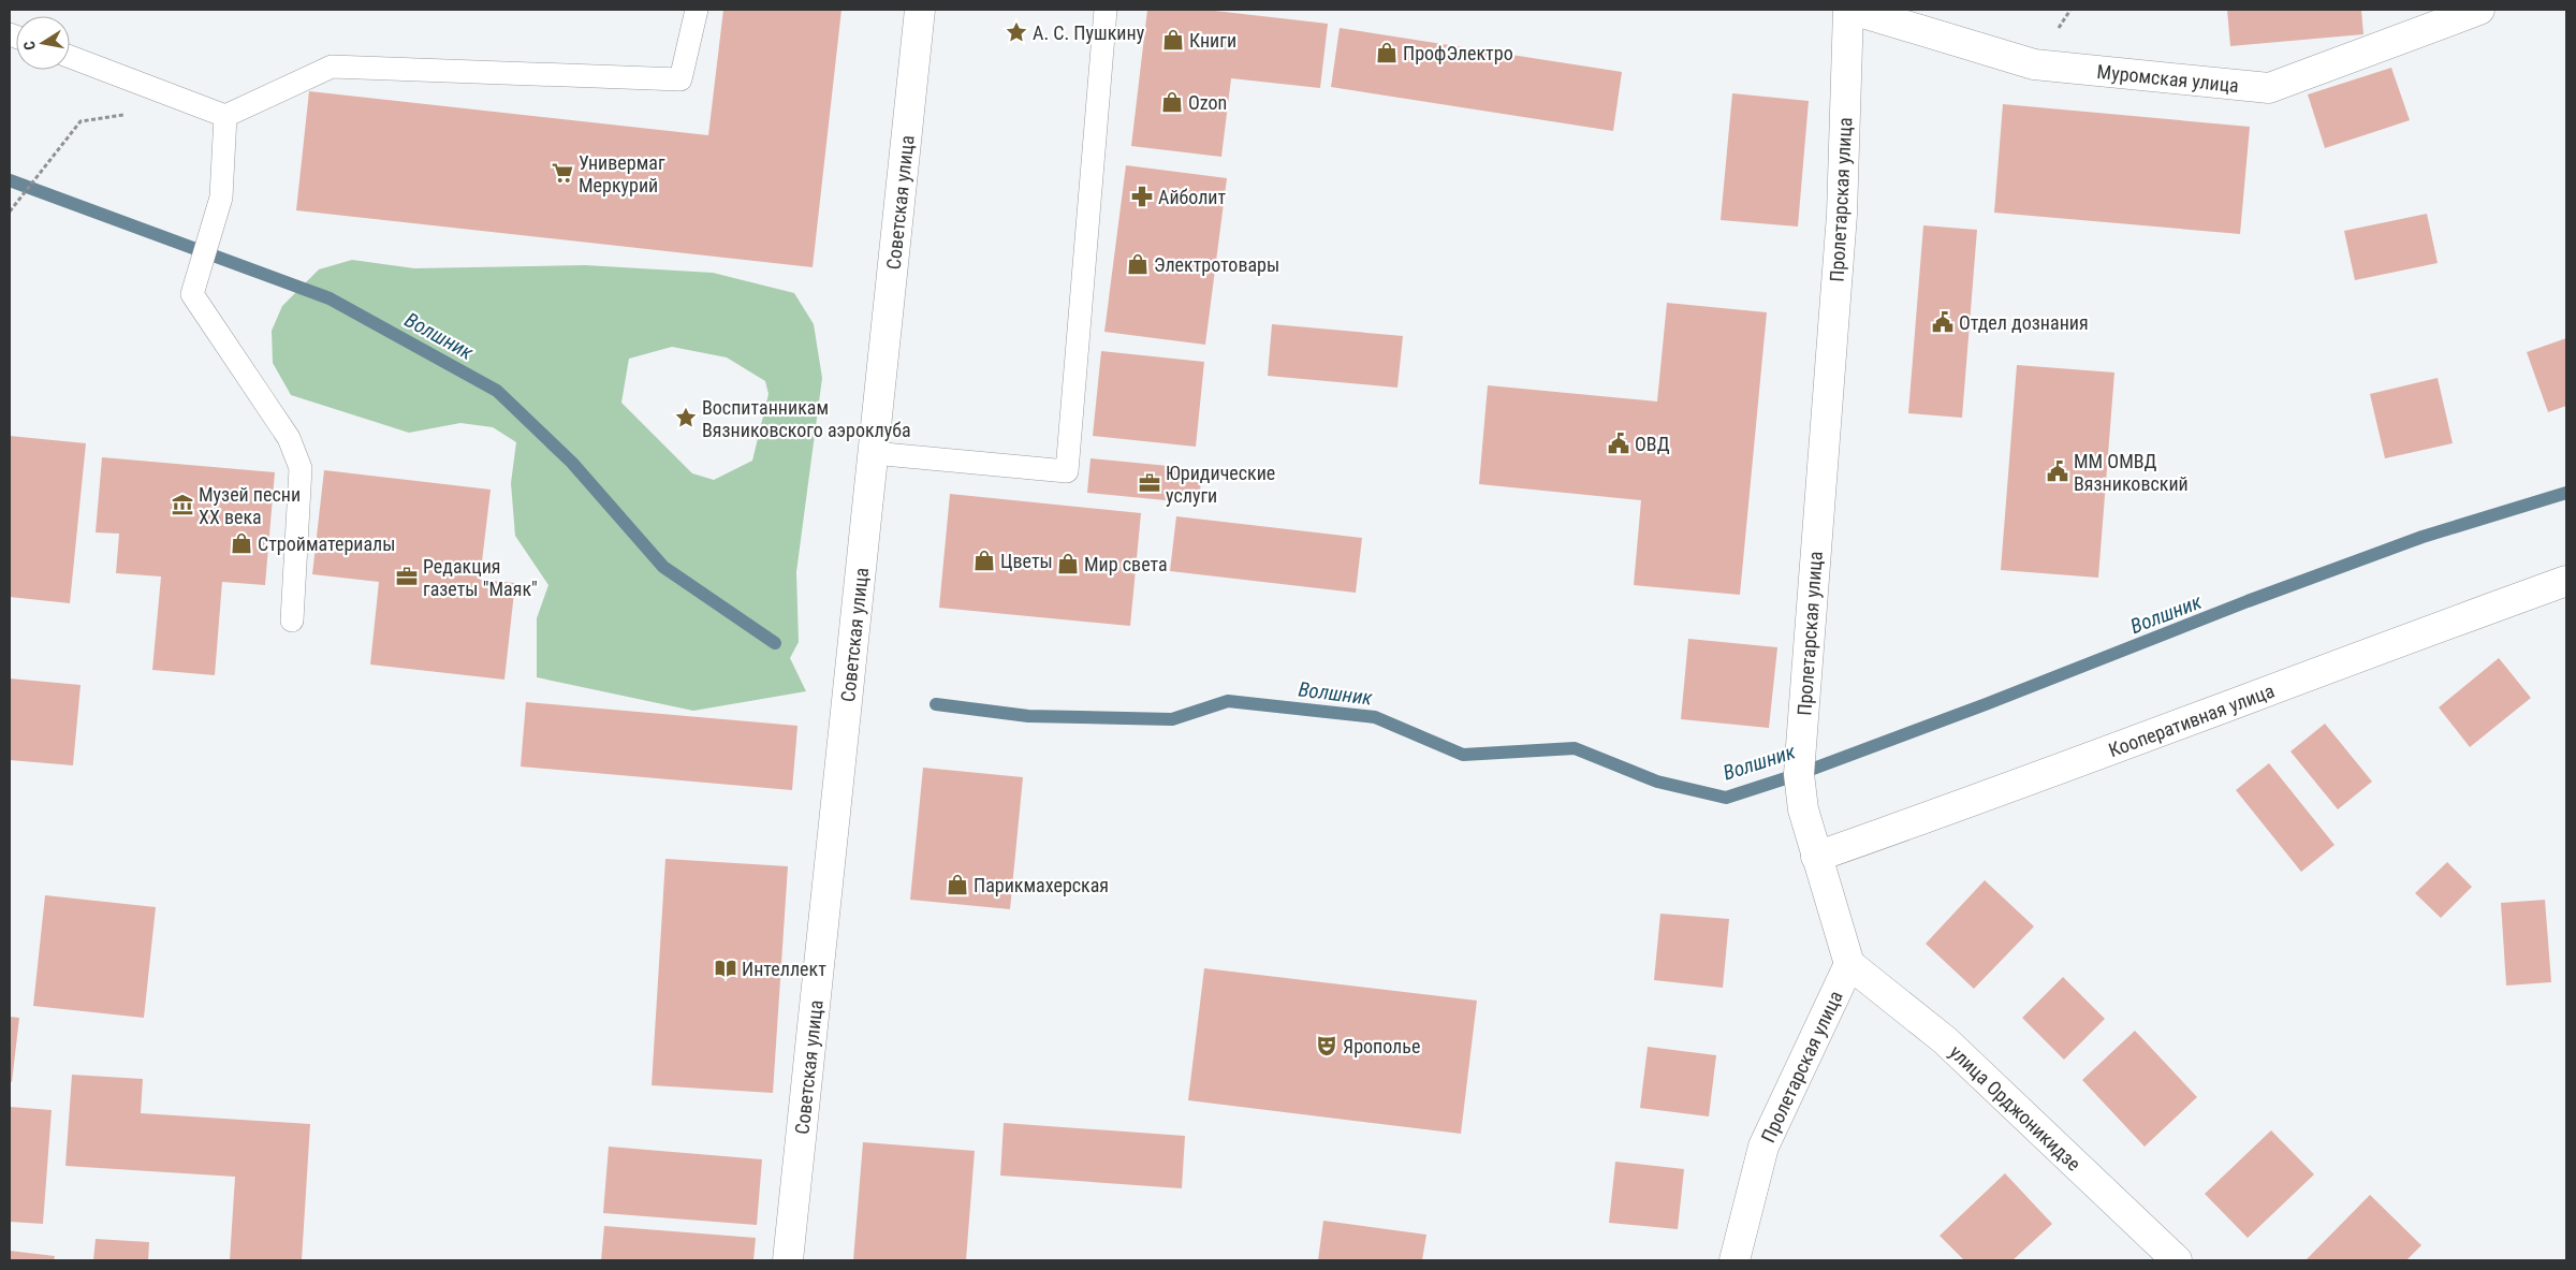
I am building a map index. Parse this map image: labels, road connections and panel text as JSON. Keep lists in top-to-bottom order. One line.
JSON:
{"streets":{"street":["Муромская улица","Пролетарская улица","Советская улица","Кооперативная улица","улица Орджоникидзе"]},"crossings":[["Муромская улица","Пролетарская улица"],["Пролетарская улица","Кооперативная улица"],["Пролетарская улица","улица Орджоникидзе"]],"water":["Волшник"],"places":{"place":["А. С. Пушкину","Воспитанникам Вязниковского аэроклуба"],"shop":["Книги","ПрофЭлектро","Ozon","Электротовары","Стройматериалы","Цветы","Мир света","Парикмахерская"],"supermarket":["Универмаг Меркурий"],"pharmacy":["Айболит"],"public building":["Отдел дознания","ОВД","ММ ОМВД Вязниковский"],"office":["Юридические услуги","Редакция газеты \"Маяк\""],"museum":["Музей песни XX века"],"library":["Интеллект"],"theatre":["Ярополье"]},"north":"left"}
